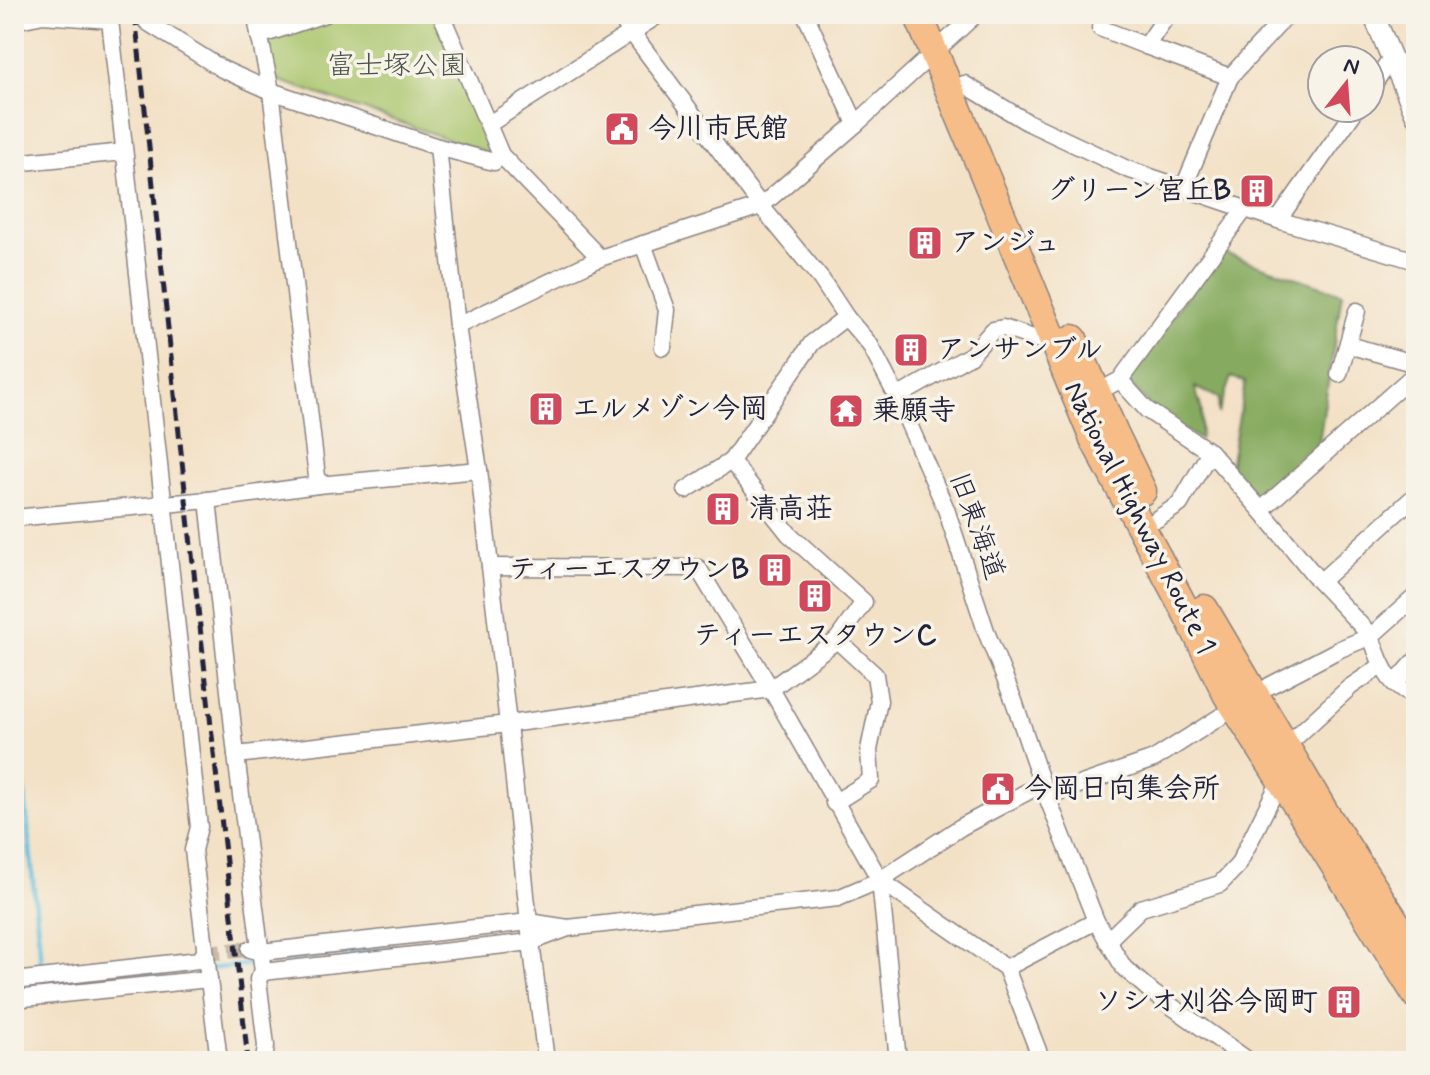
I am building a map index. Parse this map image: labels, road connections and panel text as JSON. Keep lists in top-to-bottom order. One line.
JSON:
{"streets":{"highway":["National Highway Route 1"],"street":["旧東海道"]},"parks":["富士塚公園"],"places":{"public building":["今川市民館","今岡日向集会所"],"building":["グリーン宮丘B","アンジュ","アンサンブル","エルメゾン今岡","清高荘","ティーエスタウンB","ティーエスタウンC","ソシオ刈谷今岡町"],"temple":["乗願寺"]},"north":"top"}
